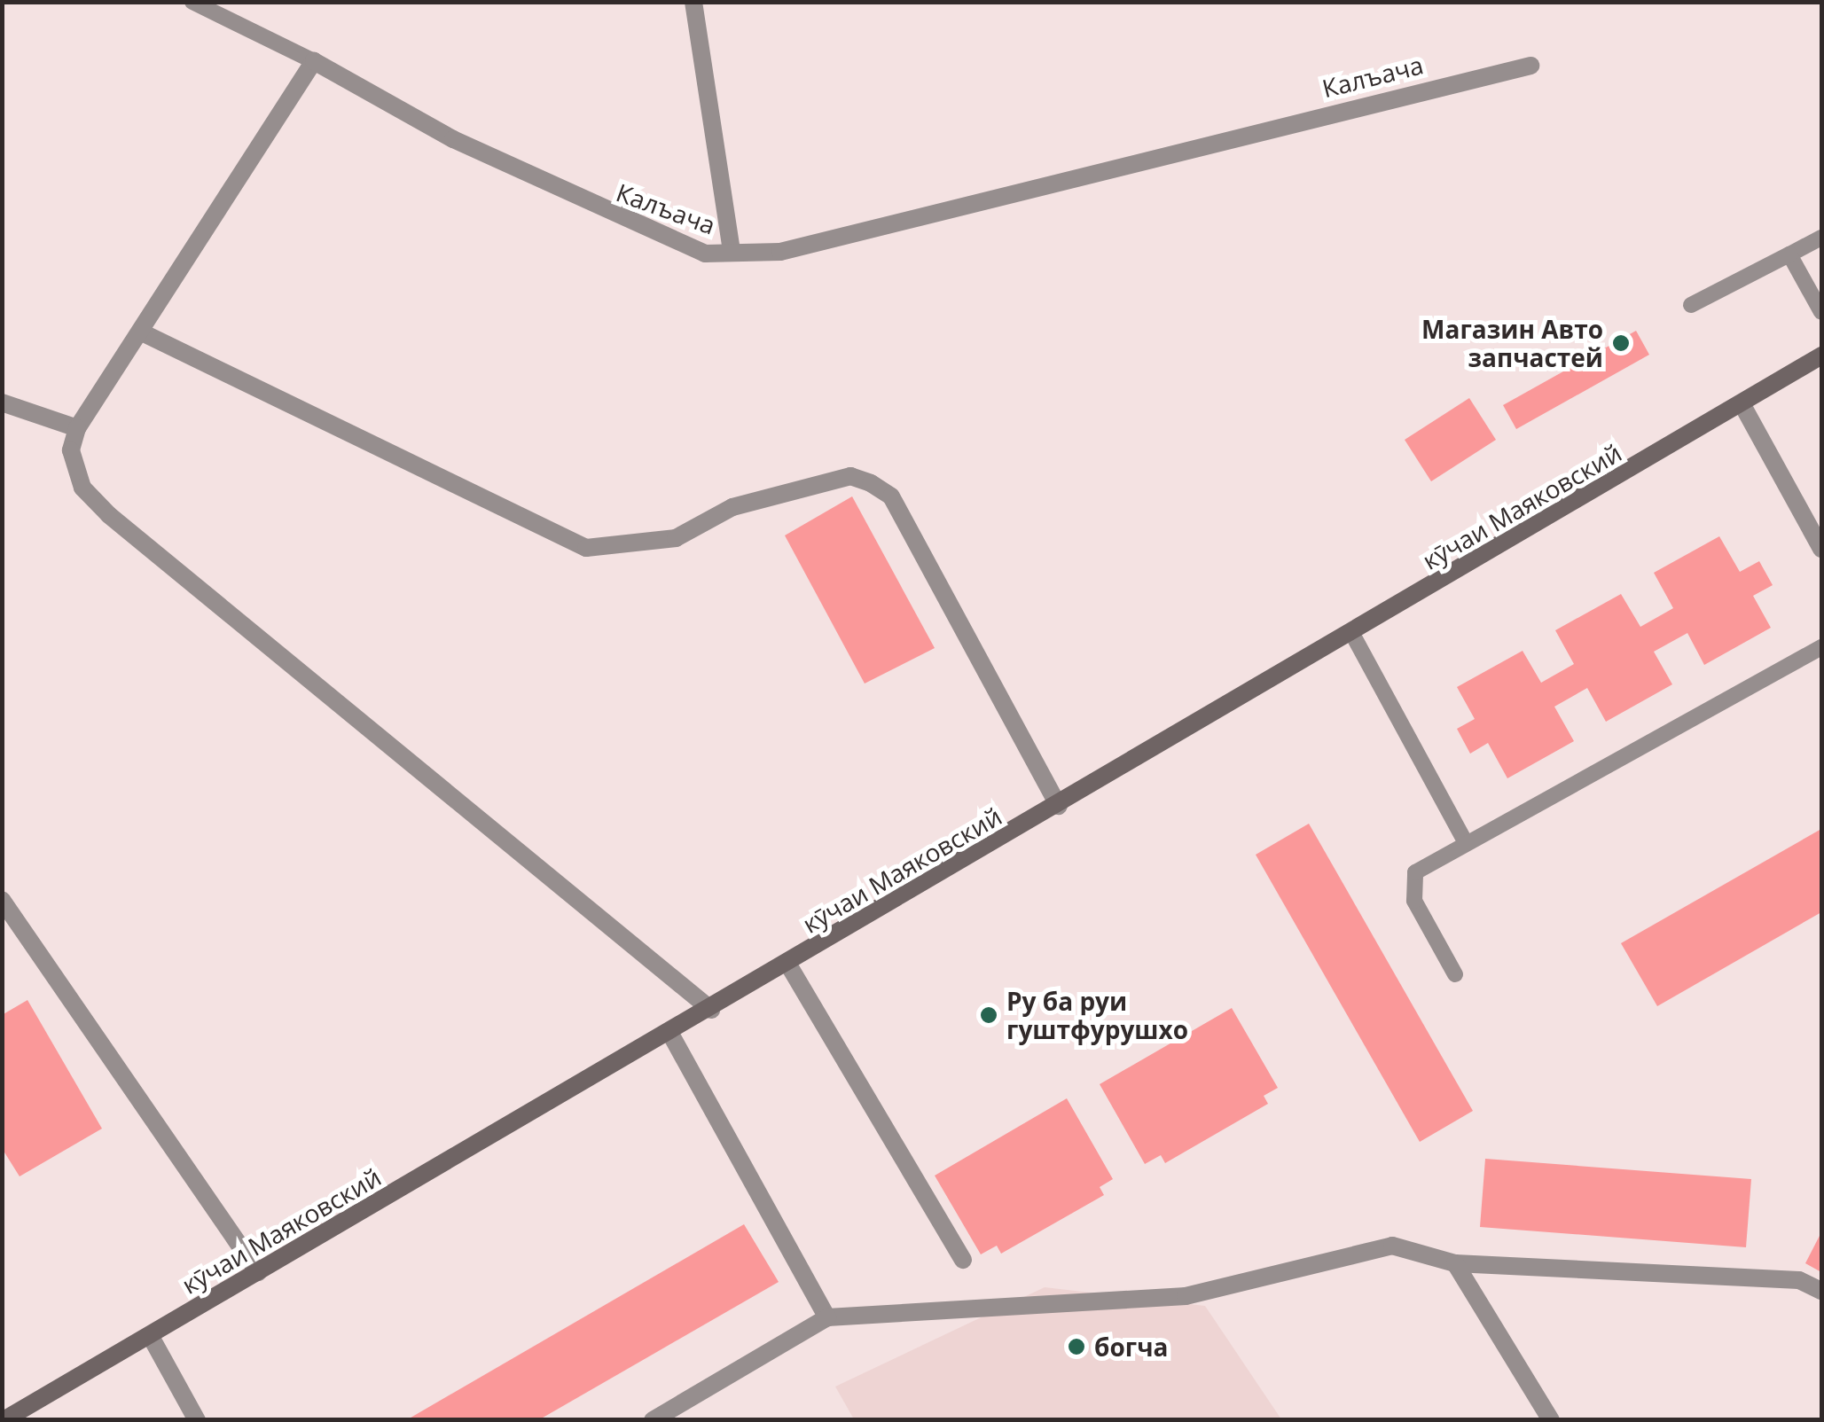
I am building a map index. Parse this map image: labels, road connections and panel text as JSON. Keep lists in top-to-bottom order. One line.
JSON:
{"streets":{"street":["Калъача","кӯчаи Маяковский"]},"places":["Магазин Авто запчастей","Ру ба руи гуштфурушхо","богча"]}
